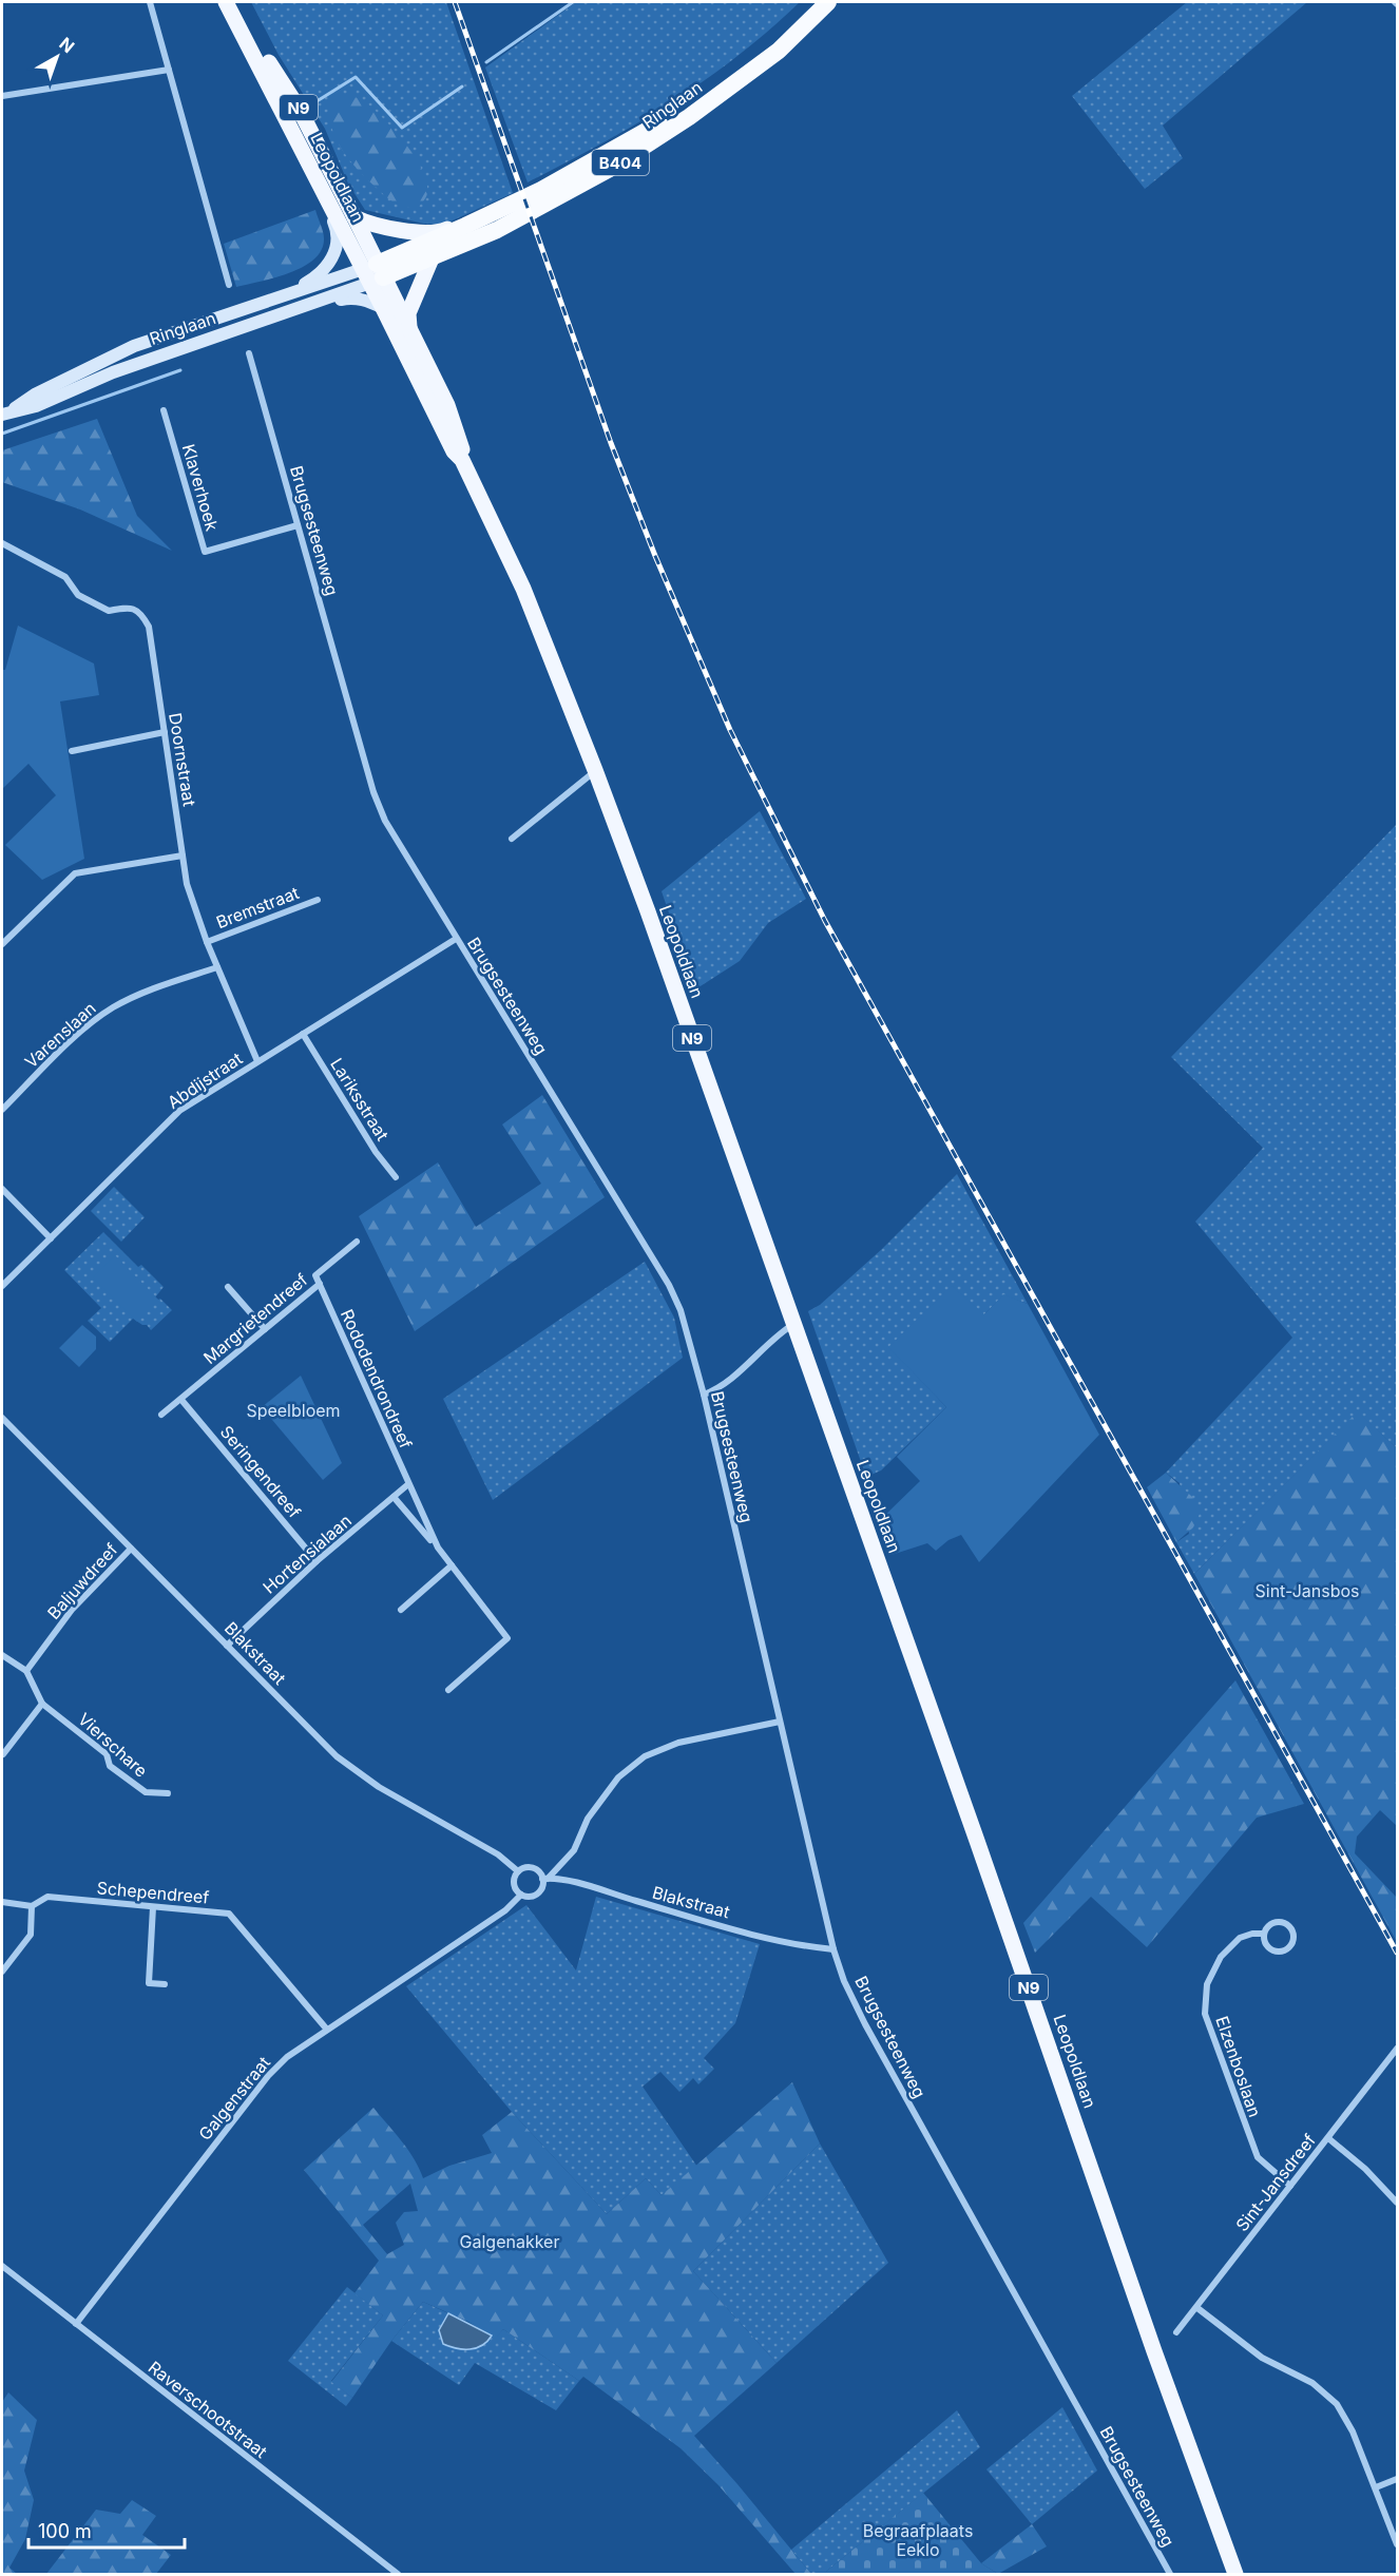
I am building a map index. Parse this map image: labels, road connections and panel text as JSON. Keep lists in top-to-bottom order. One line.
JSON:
{"streets":{"highway":["Ringlaan","B404"],"main road":["N9","Leopoldlaan"],"street":["Klaverhoek","Brugsesteenweg","Doornstraat","Bremstraat","Varenslaan","Abdijstraat","Lariksstraat","Margrietendreef","Rododendrondreef","Seringendreef","Hortensialaan","Baljuwdreef","Blakstraat","Vierschare","Schependreef","Elzenboslaan","Galgenstraat","Sint-Jansdreef","Raverschootstraat"]},"crossings":[["Ringlaan","Leopoldlaan"],["Klaverhoek","Brugsesteenweg"],["Brugsesteenweg","Abdijstraat"],["Brugsesteenweg","Blakstraat"],["Doornstraat","Bremstraat"],["Doornstraat","Varenslaan"],["Doornstraat","Abdijstraat"],["Abdijstraat","Lariksstraat"],["Margrietendreef","Rododendrondreef"],["Margrietendreef","Seringendreef"],["Rododendrondreef","Hortensialaan"],["Seringendreef","Hortensialaan"],["Hortensialaan","Blakstraat"],["Baljuwdreef","Blakstraat"],["Baljuwdreef","Vierschare"],["Blakstraat","Galgenstraat"],["Schependreef","Galgenstraat"],["Elzenboslaan","Sint-Jansdreef"],["Galgenstraat","Raverschootstraat"]],"parks":["Speelbloem","Sint-Jansbos","Galgenakker","Begraafplaats Eeklo"],"scale_bar":"100 m","north":"top right"}
